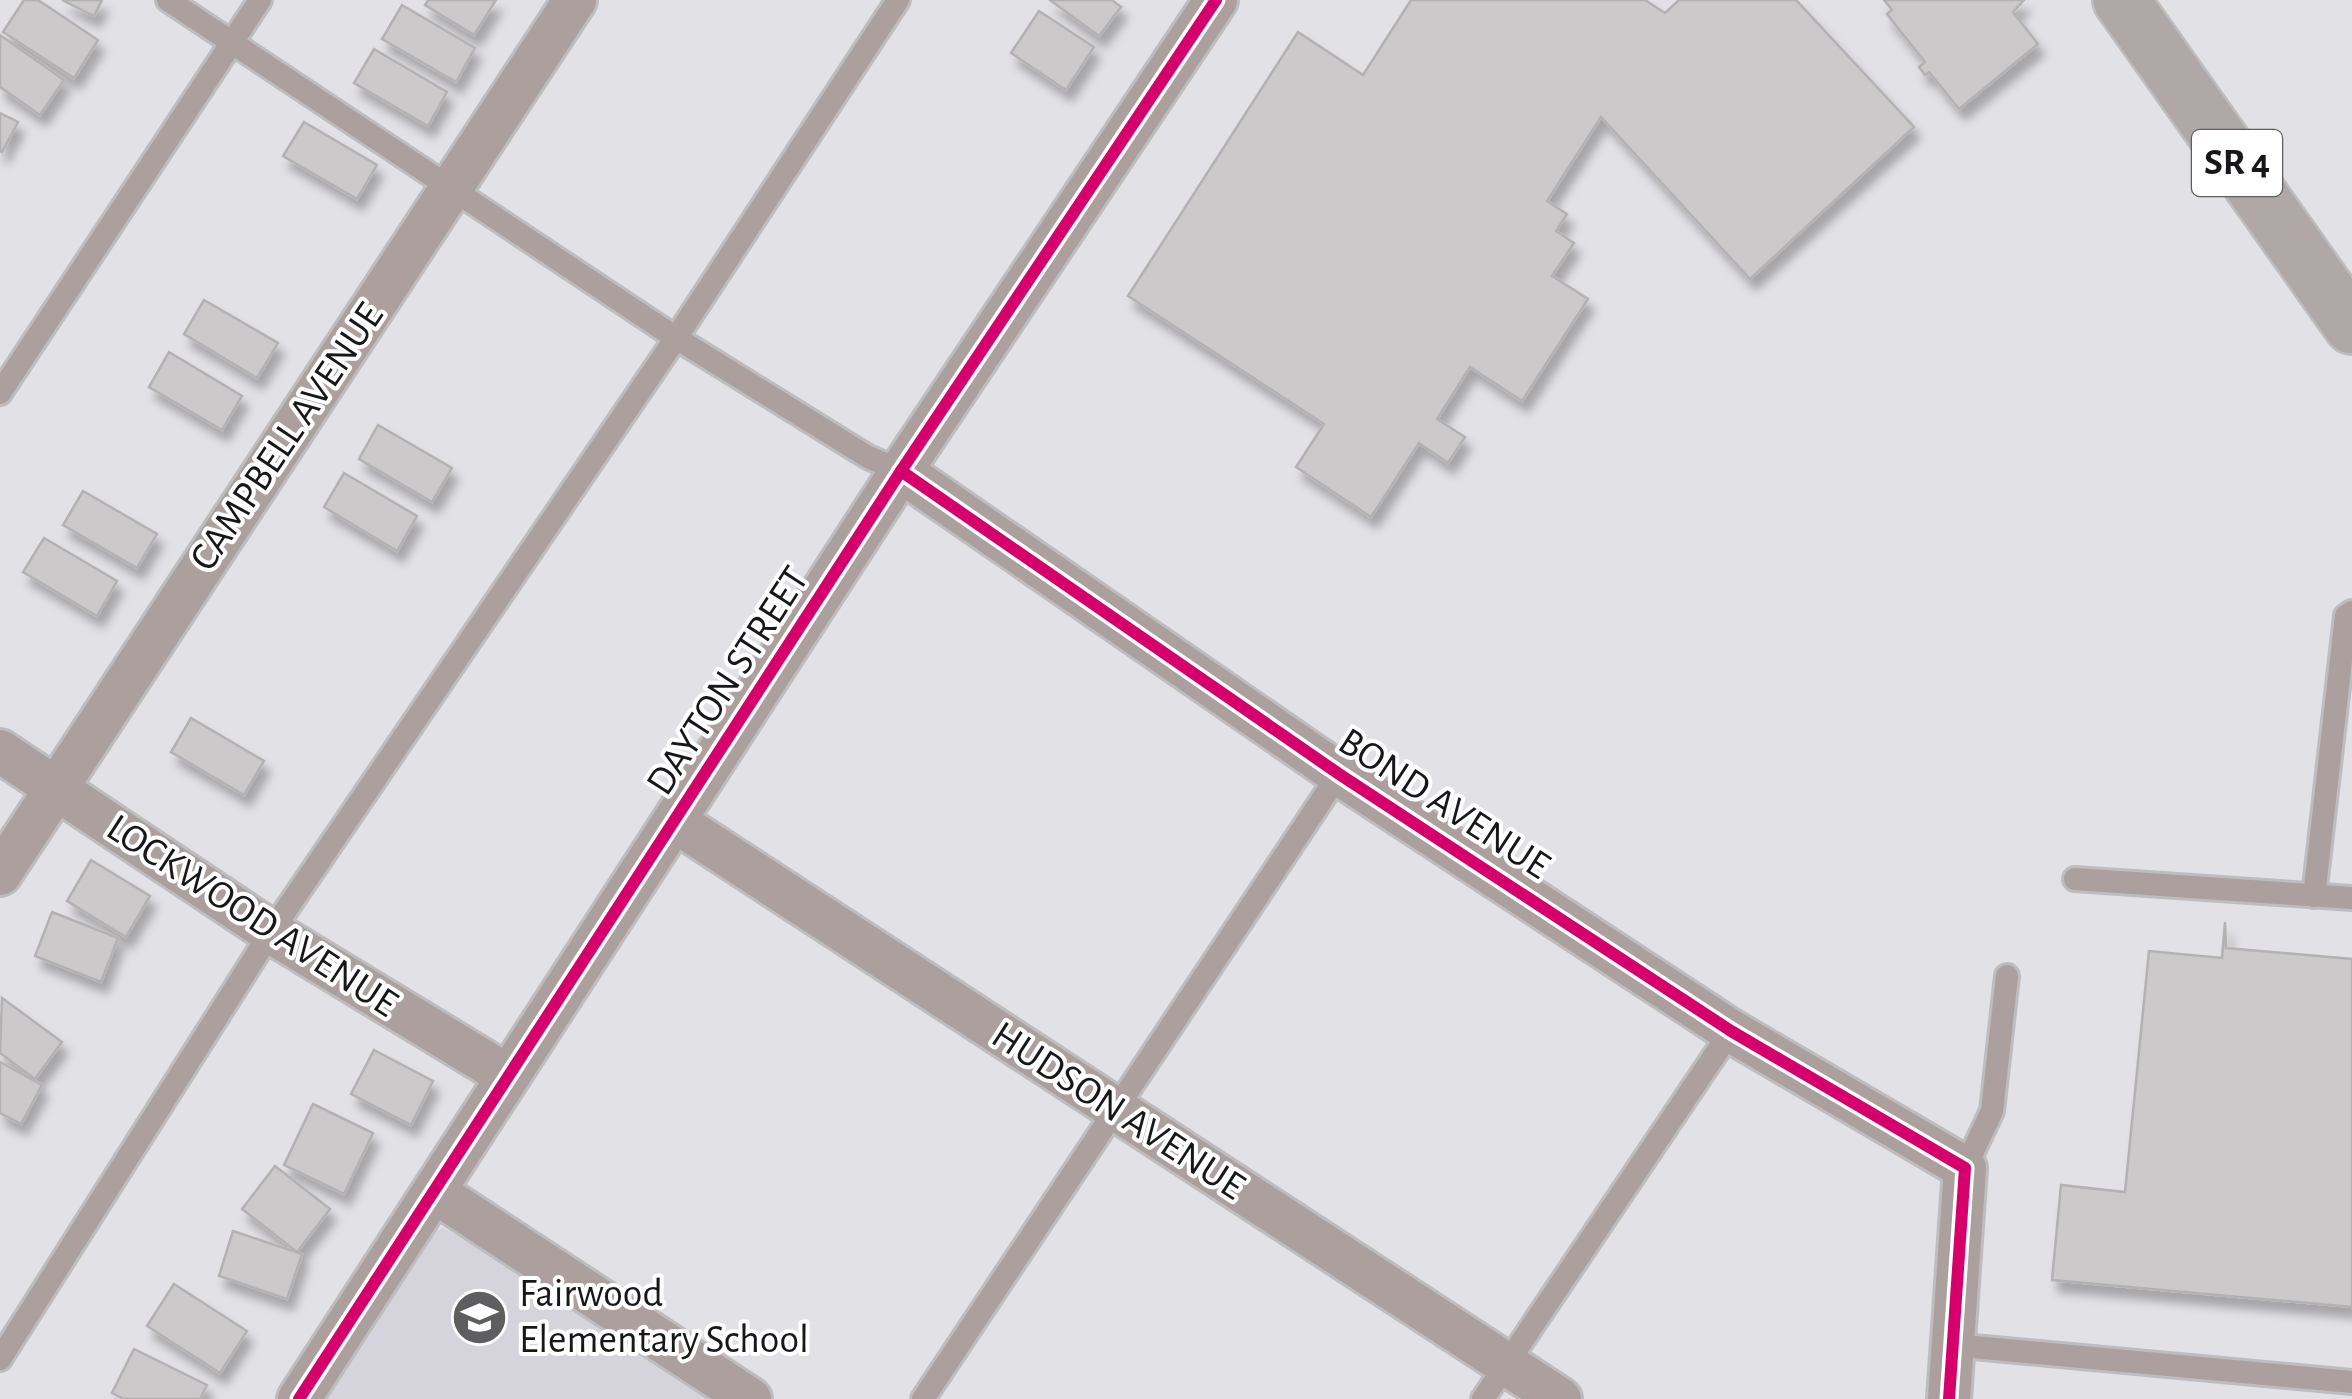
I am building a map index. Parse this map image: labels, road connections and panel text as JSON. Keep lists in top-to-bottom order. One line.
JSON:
{"streets":{"highway":["SR 4"],"street":["CAMPBELL AVENUE","DAYTON STREET","BOND AVENUE","LOCKWOOD AVENUE","HUDSON AVENUE"]},"crossings":[["CAMPBELL AVENUE","LOCKWOOD AVENUE"],["DAYTON STREET","BOND AVENUE"],["DAYTON STREET","LOCKWOOD AVENUE"],["DAYTON STREET","HUDSON AVENUE"]],"places":{"school or university":["Fairwood Elementary School"]}}
